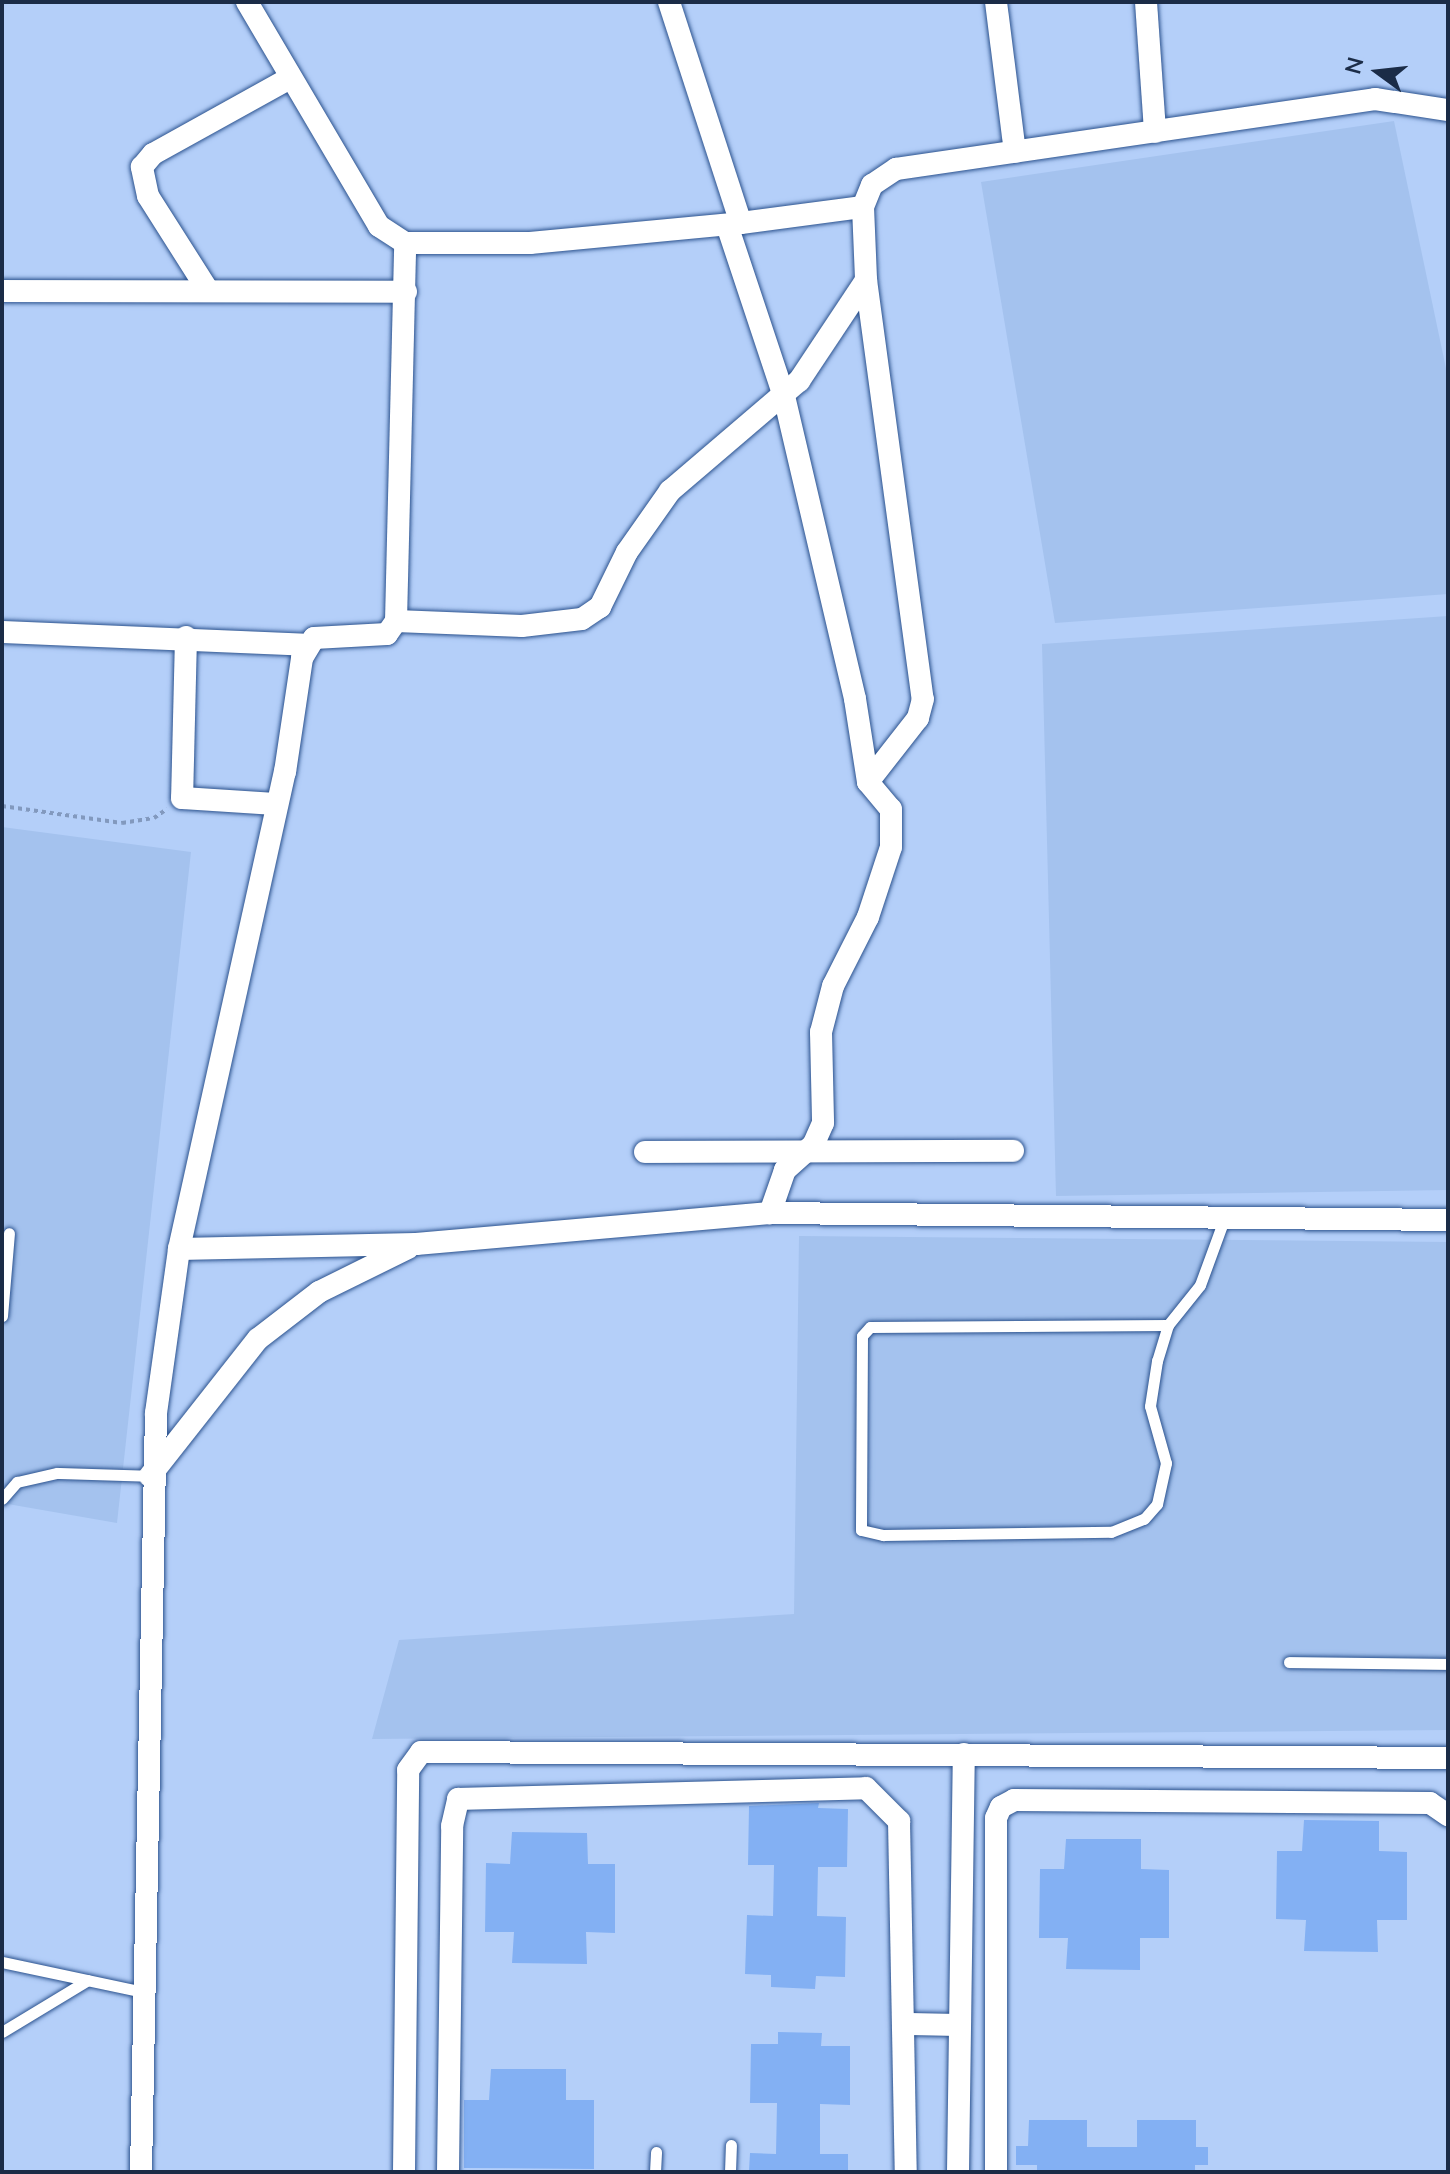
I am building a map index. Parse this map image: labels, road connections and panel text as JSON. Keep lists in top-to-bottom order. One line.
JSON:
{"north":"left"}
